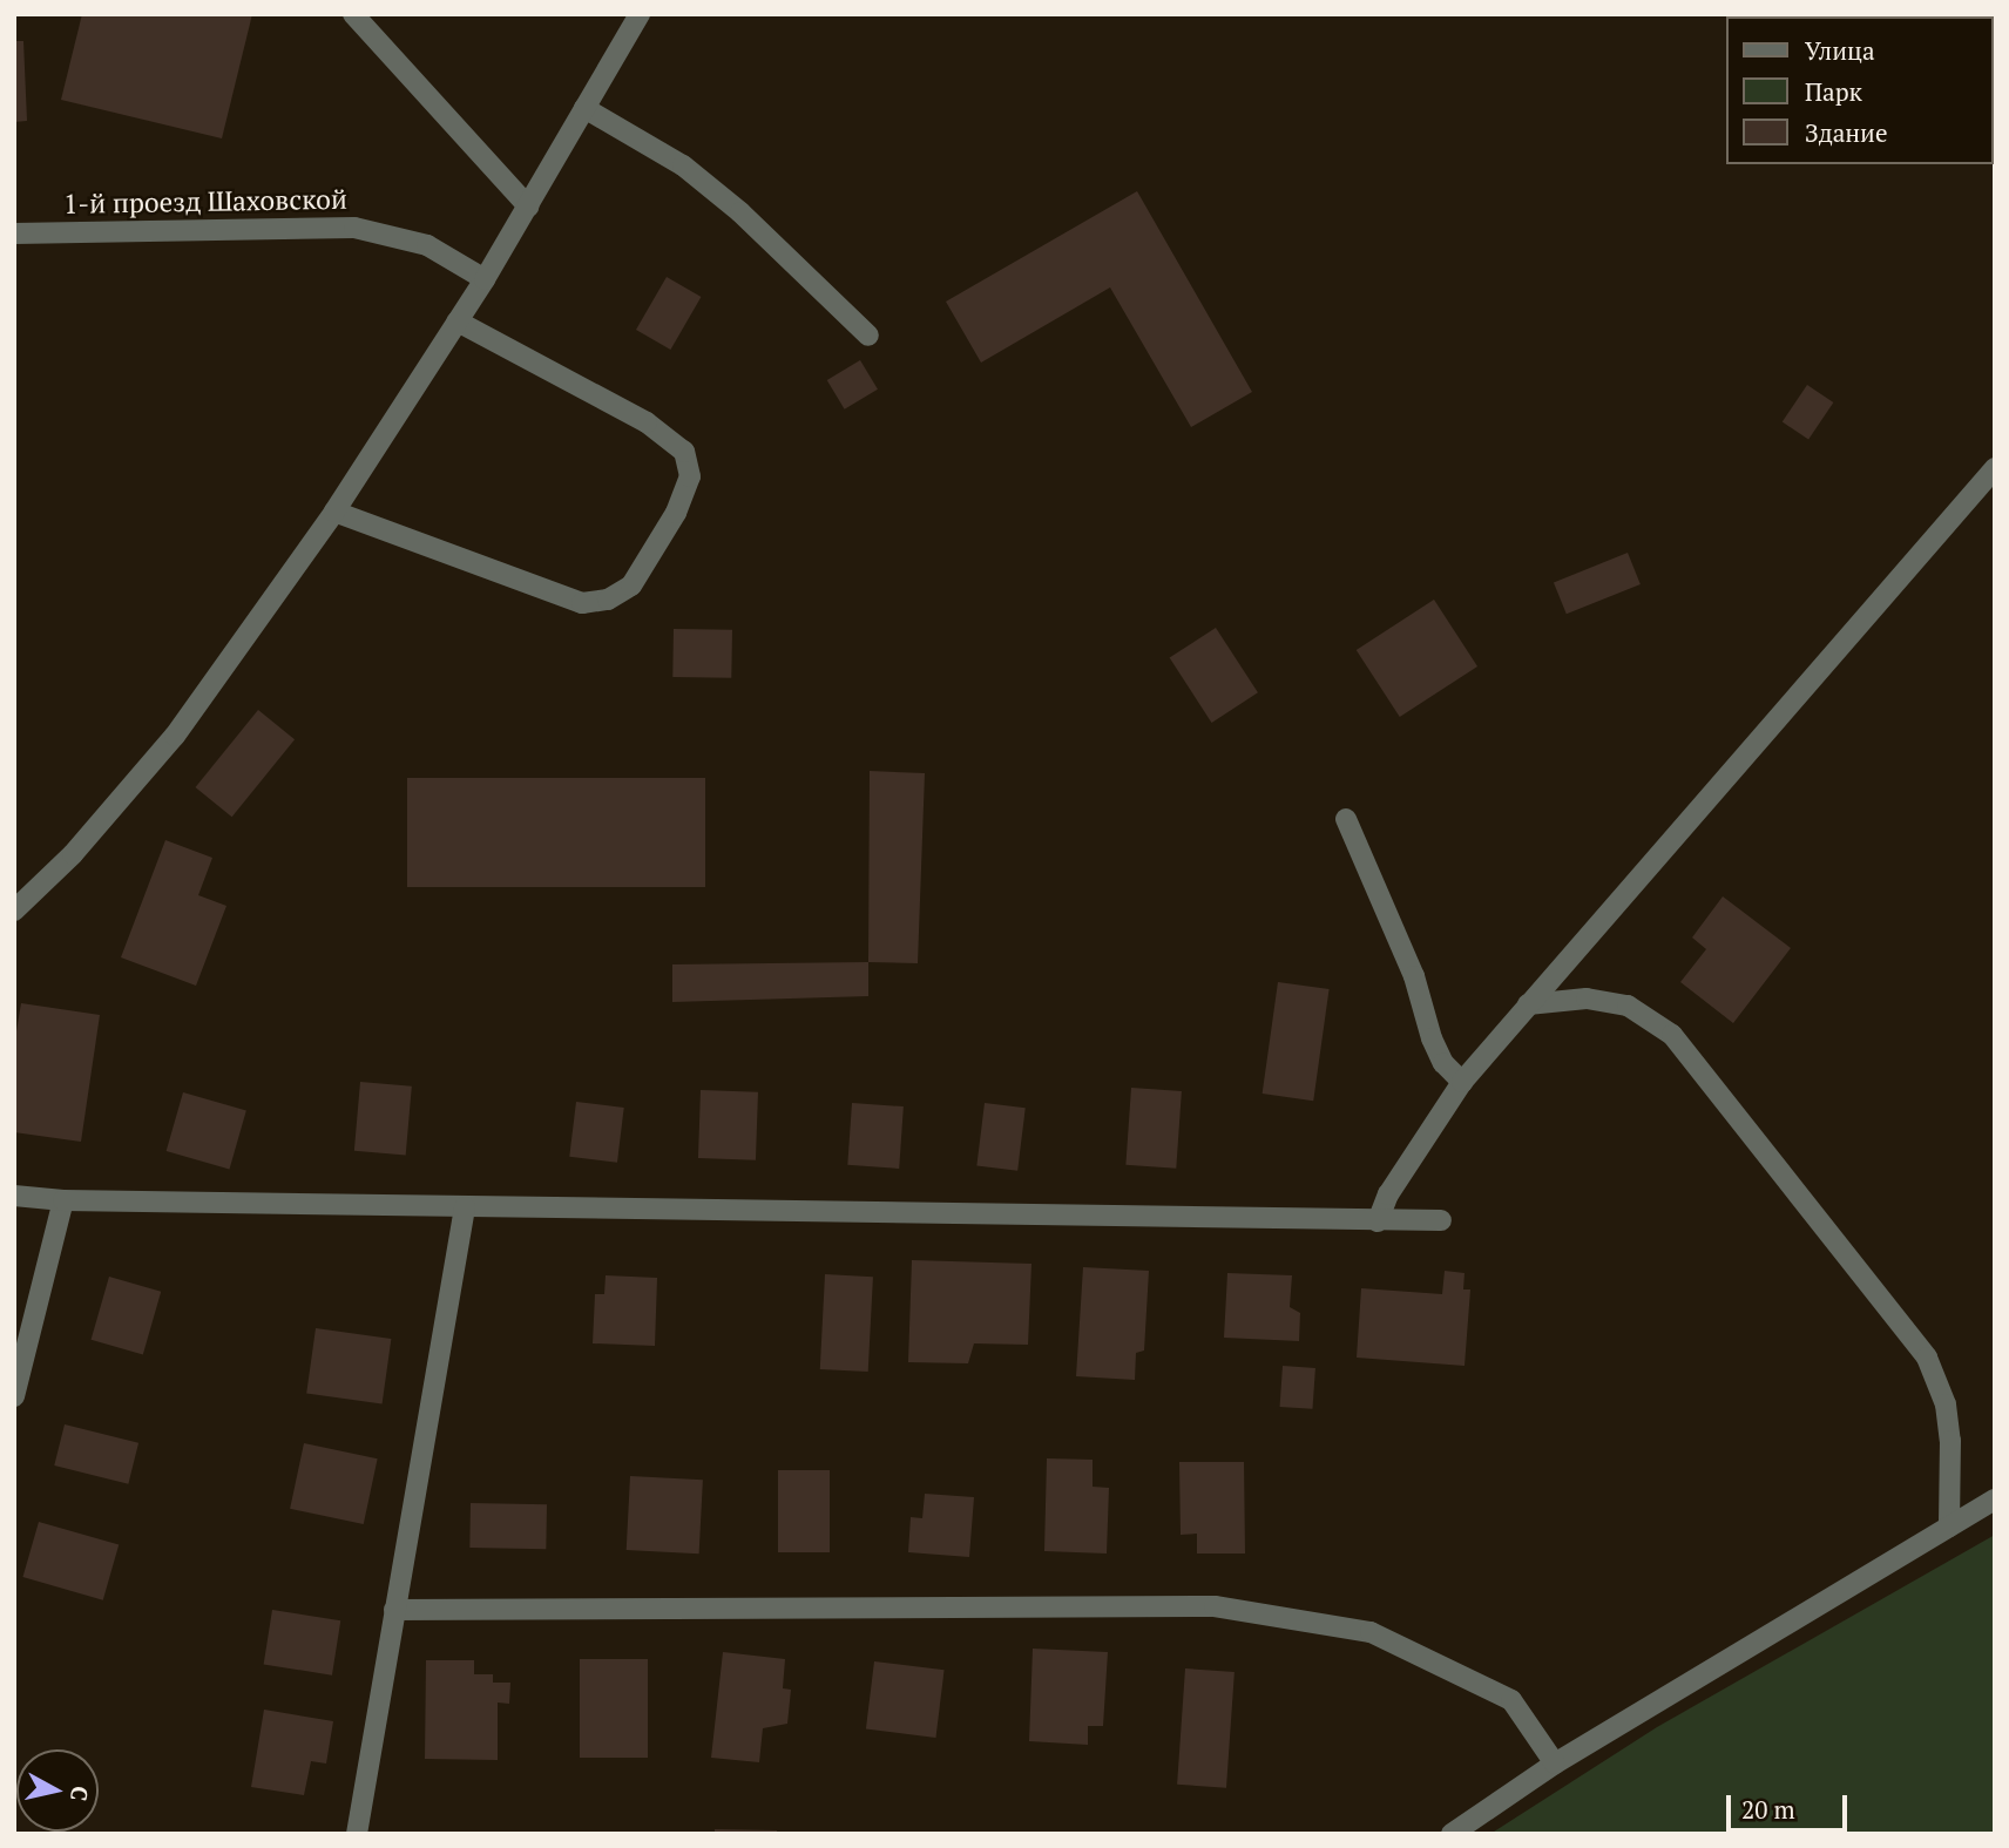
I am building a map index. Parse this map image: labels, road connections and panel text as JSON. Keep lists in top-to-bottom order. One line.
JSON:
{"streets":{"street":["1-й проезд Шаховской"]},"legend":["Улица","Парк","Здание"],"scale_bar":"20 m","north":"right"}
